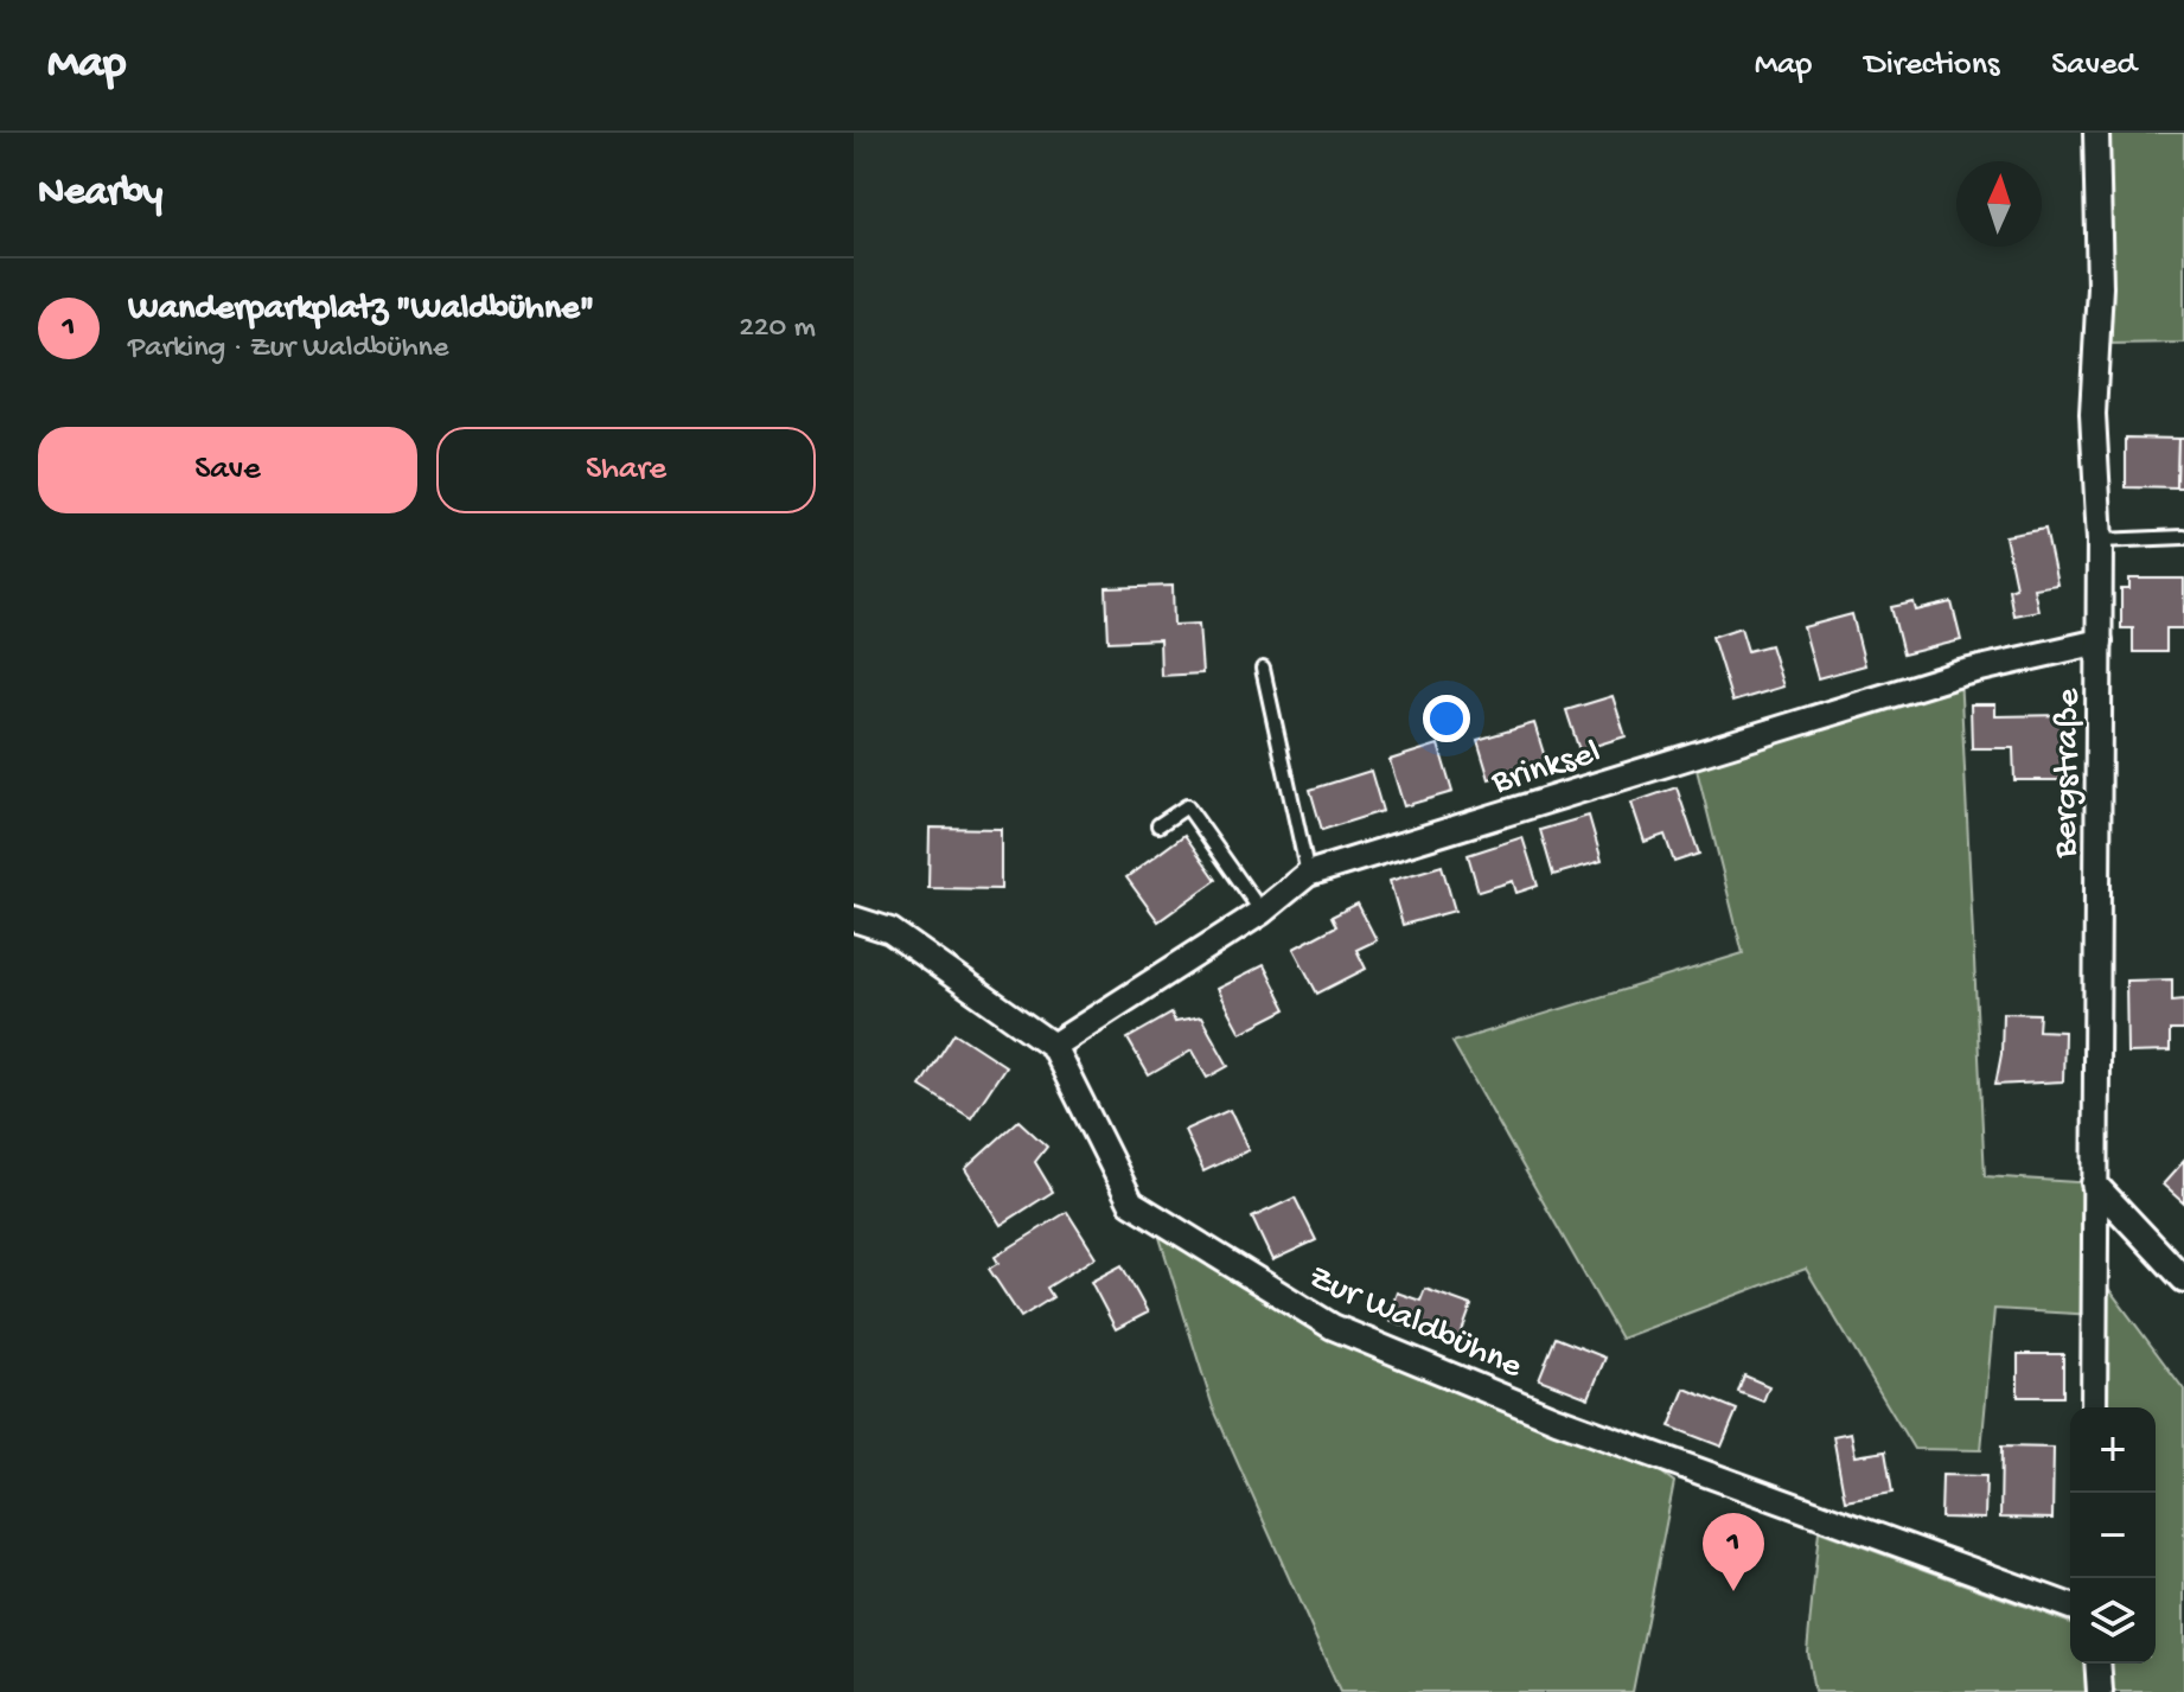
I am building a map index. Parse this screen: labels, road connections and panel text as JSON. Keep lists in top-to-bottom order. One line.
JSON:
{"streets":{"street":["Brinksel","Bergstraße","Zur Waldbühne"]},"crossings":[["Brinksel","Bergstraße"],["Brinksel","Zur Waldbühne"]],"north":"top","page":{"header":"Map","nav":["Map","Directions","Saved"],"heading":"Nearby","list":[{"mark":"1","name":"Wanderparkplatz \"Waldbühne\"","note":"Parking · Zur Waldbühne","value":"220 m"}],"buttons":["Save","Share"],"map_buttons":["+","−"],"pins":"1"}}
